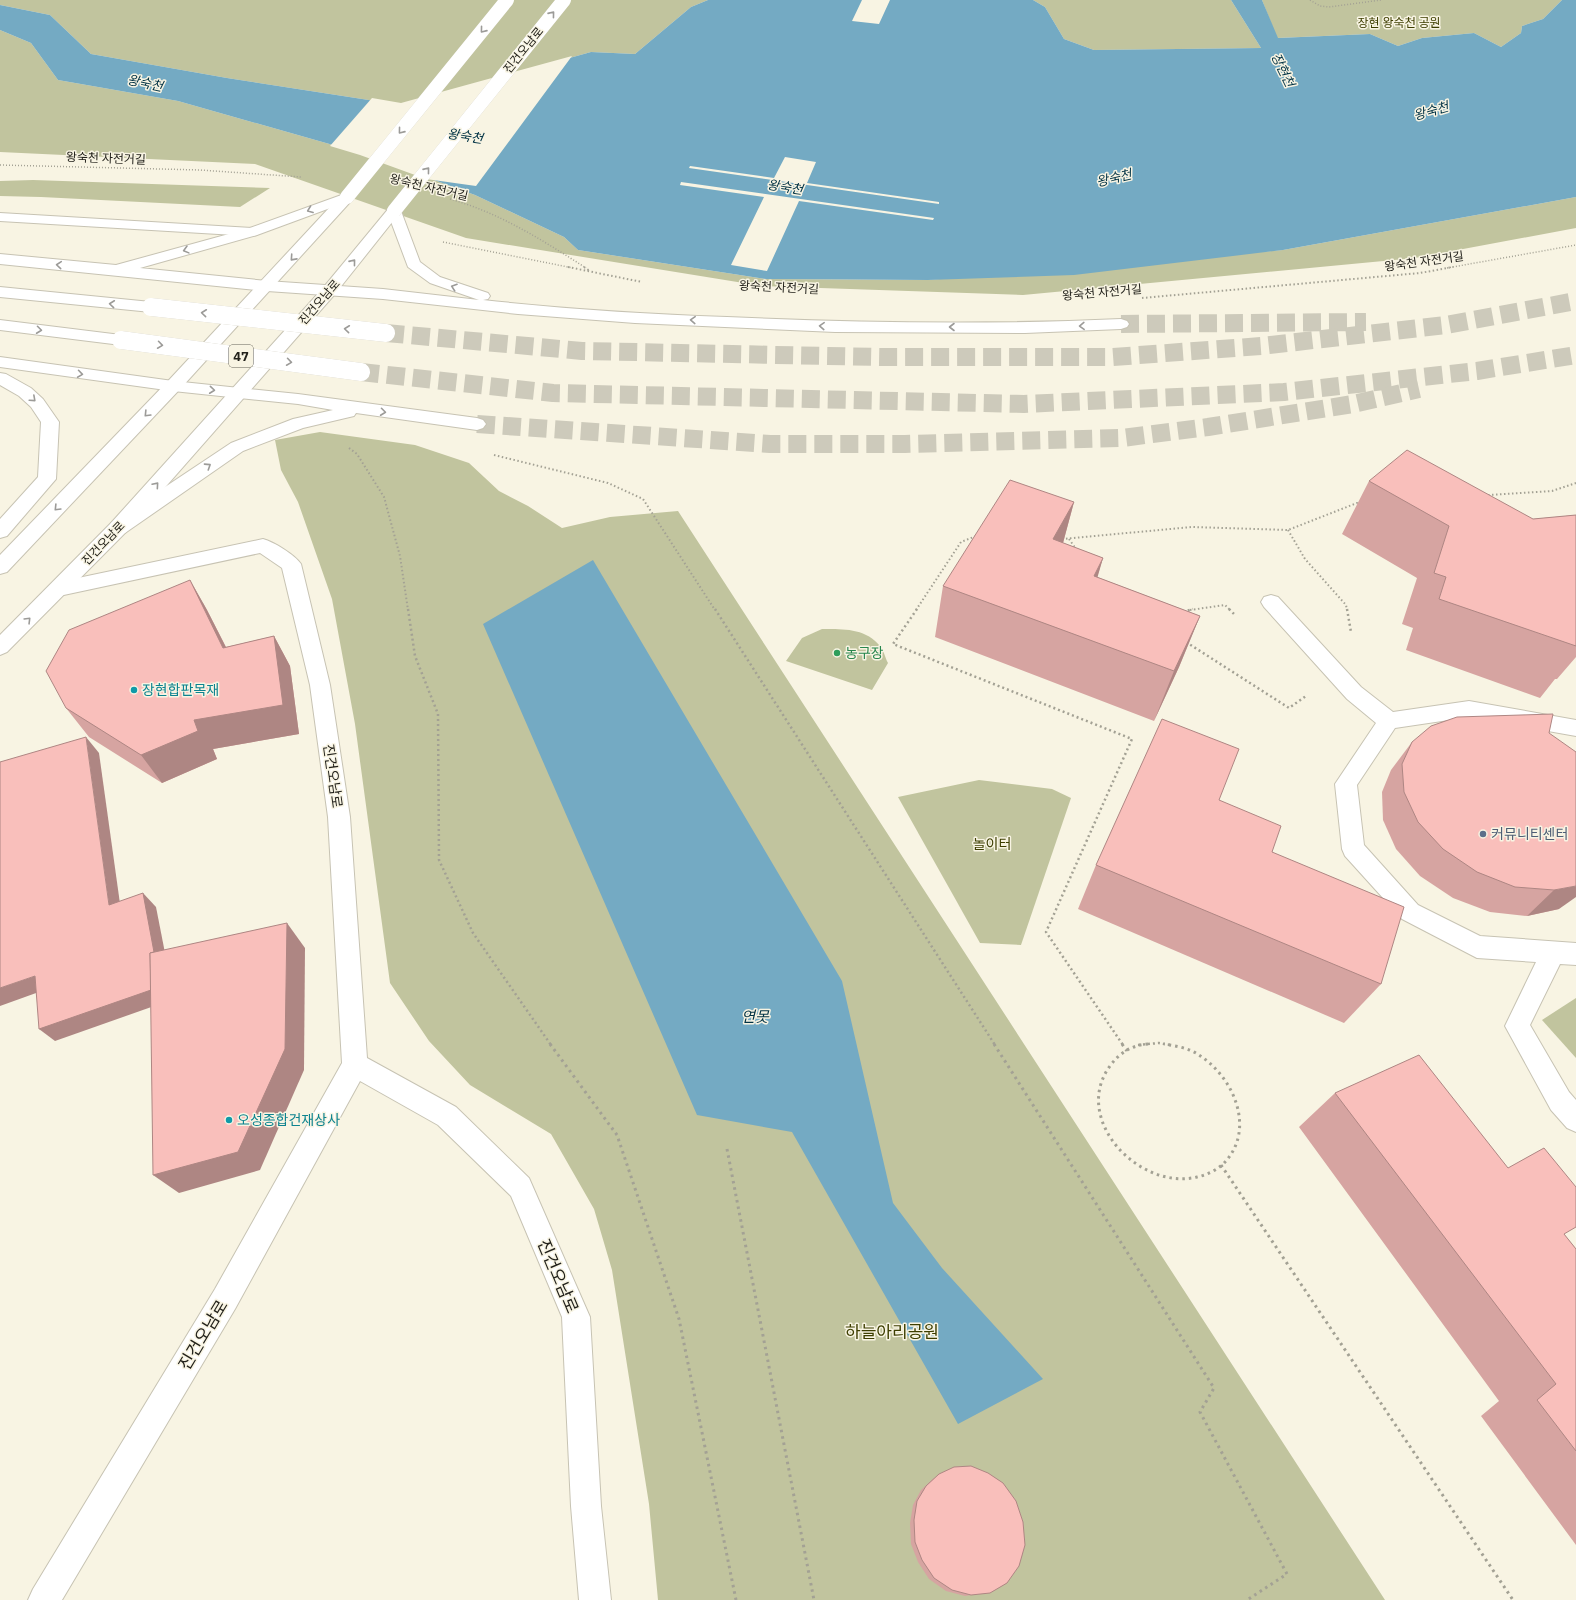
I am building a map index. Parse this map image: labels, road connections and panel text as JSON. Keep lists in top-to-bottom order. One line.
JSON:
{"streets":{"main road":["진건오남로","47"],"path":["왕숙천 자전거길"]},"water":["장현천","왕숙천","연못"],"parks":["장현 왕숙천 공원","놀이터","하늘아리공원"],"places":["농구장","장현합판목재","커뮤니티센터","오성종합건재상사"]}
